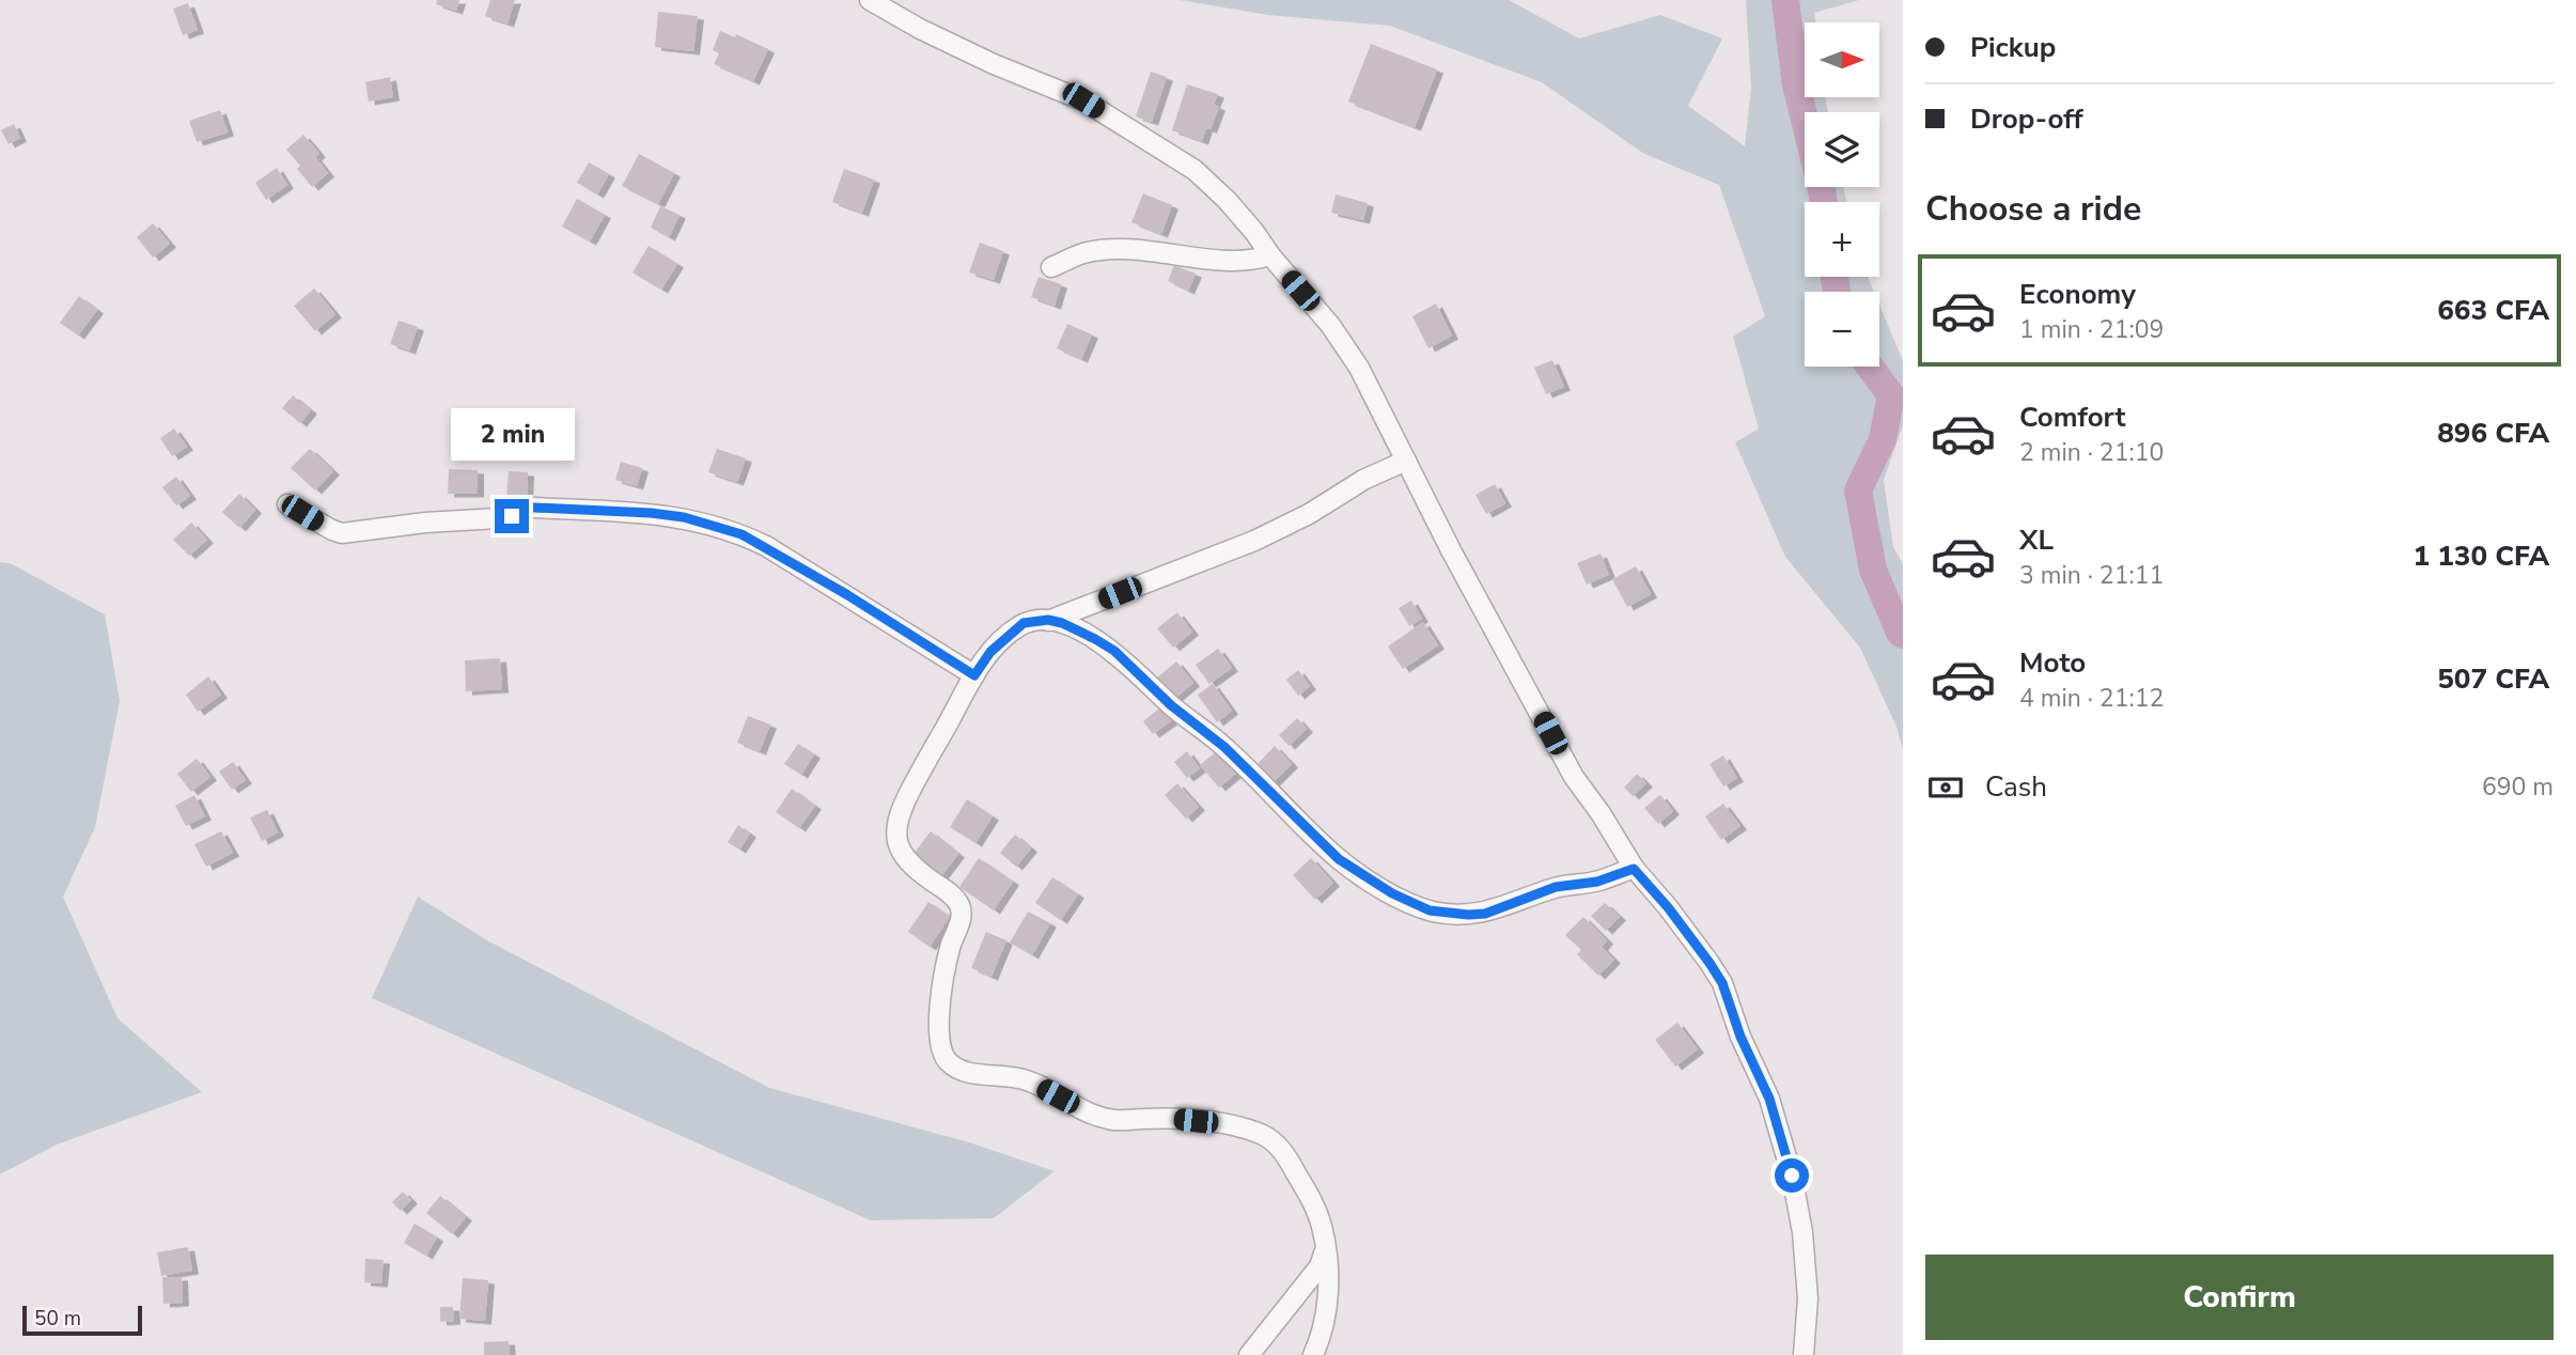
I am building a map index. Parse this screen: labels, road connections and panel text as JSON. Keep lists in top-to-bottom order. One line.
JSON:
{"scale_bar":"50 m","north":"right","page":{"banner":["Pickup","Drop-off"],"map_buttons":["+","−"],"heading":"Choose a ride","list":[{"name":"Economy","note":"1 min · 21:09","value":"663 CFA"},{"name":"Comfort","note":"2 min · 21:10","value":"896 CFA"},{"name":"XL","note":"3 min · 21:11","value":"1 130 CFA"},{"name":"Moto","note":"4 min · 21:12","value":"507 CFA"}],"bubble":"2 min","pay":["Cash","690 m"],"buttons":"Confirm","scale":"50 m"}}
